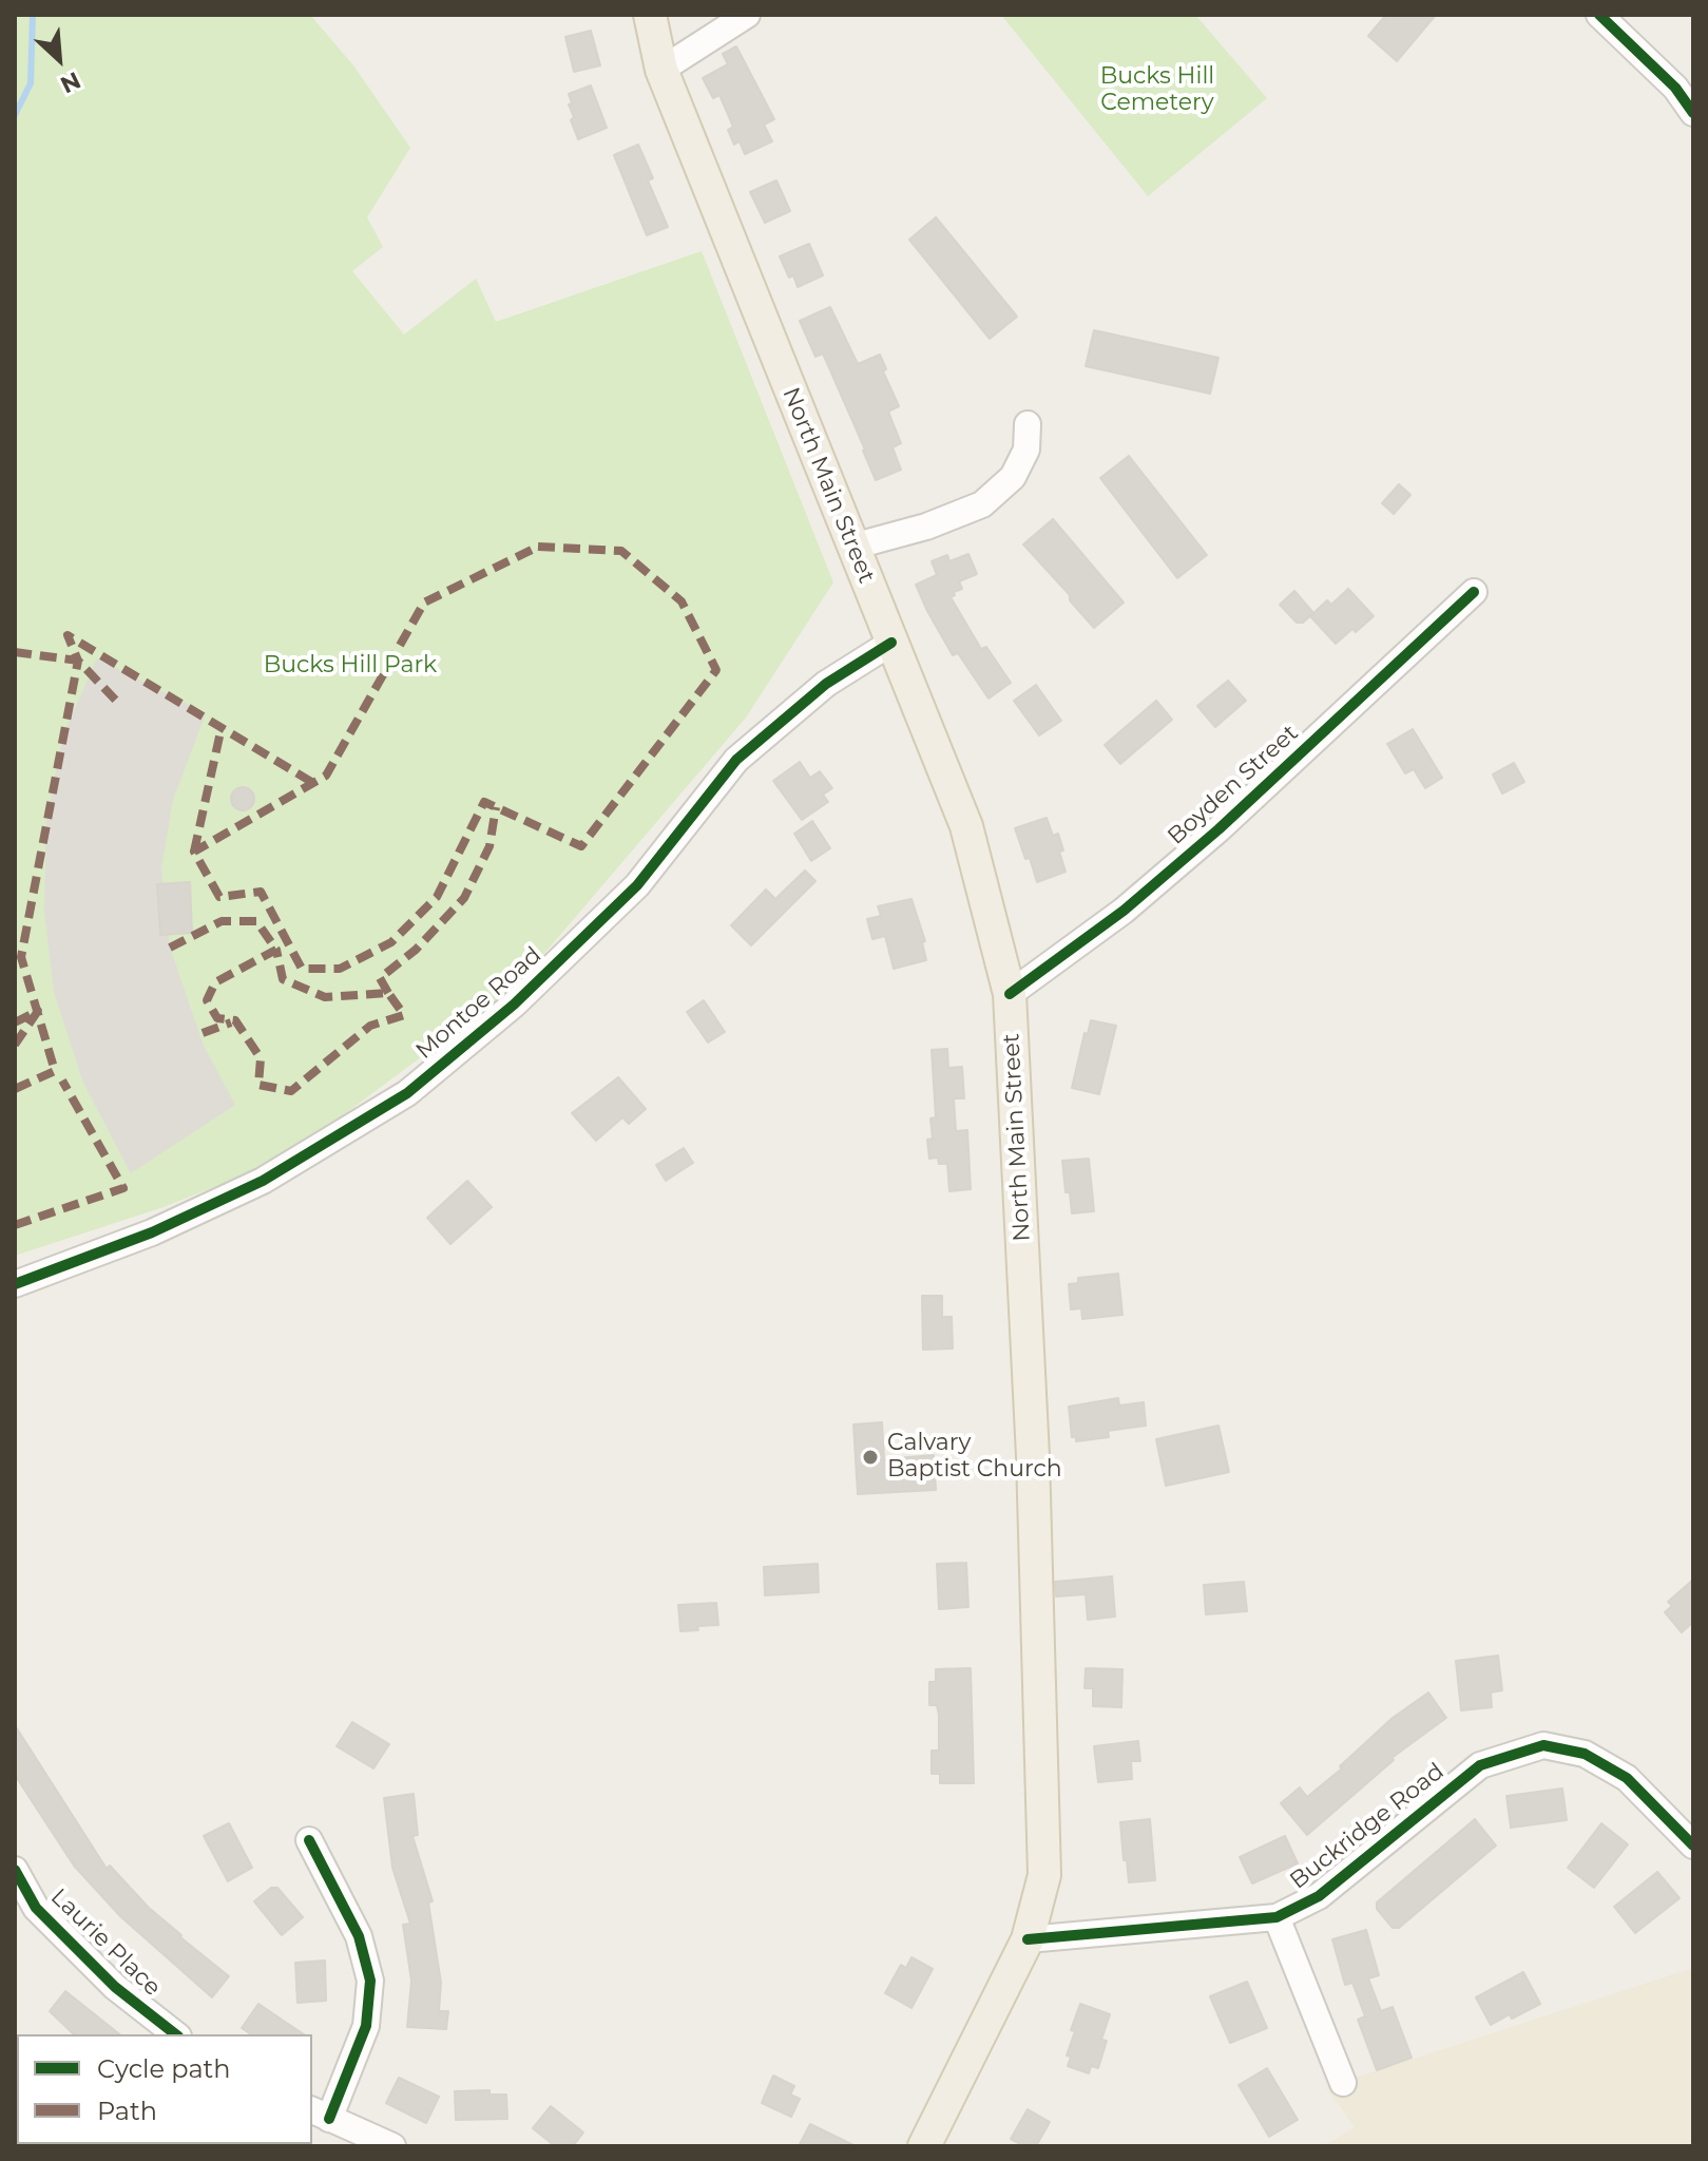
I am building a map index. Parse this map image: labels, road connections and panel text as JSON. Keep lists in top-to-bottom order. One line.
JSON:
{"streets":{"main road":["North Main Street"],"street":["Boyden Street","Montoe Road","Buckridge Road","Laurie Place"]},"crossings":[["North Main Street","Boyden Street"],["North Main Street","Montoe Road"],["North Main Street","Buckridge Road"]],"parks":["Bucks Hill Cemetery","Bucks Hill Park"],"places":["Calvary Baptist Church"],"legend":["Cycle path","Path"],"north":"bottom right"}
